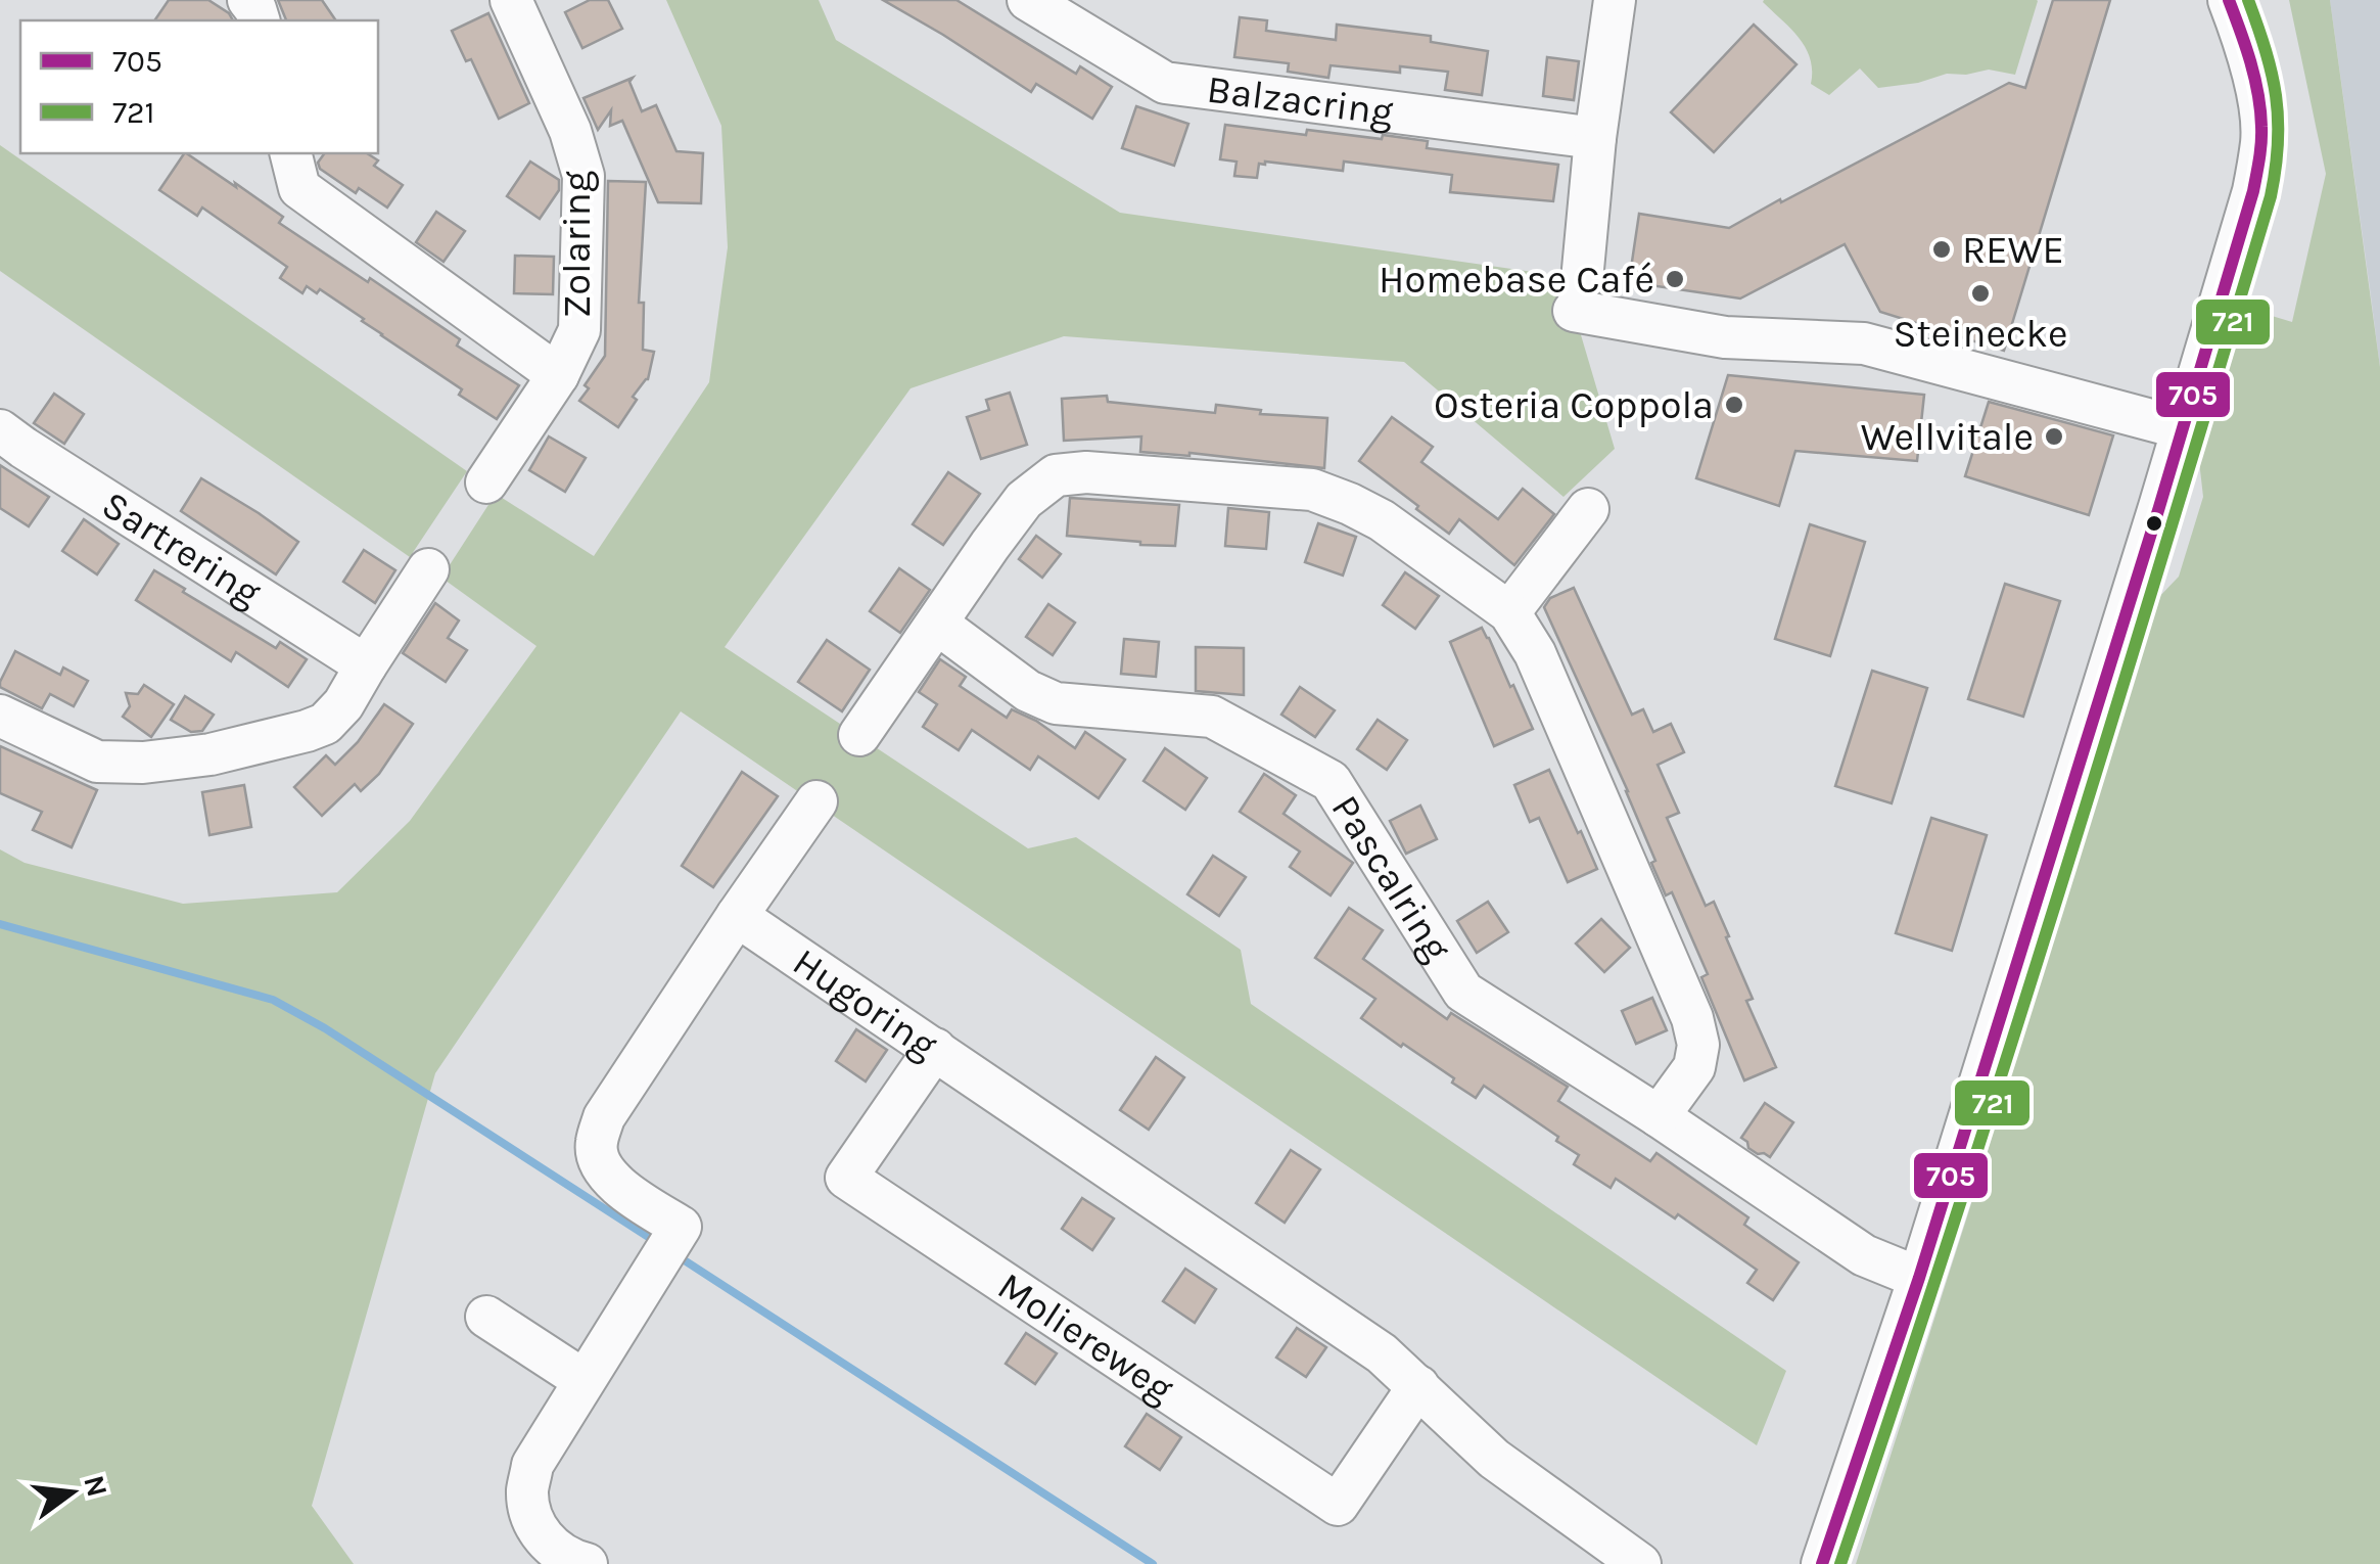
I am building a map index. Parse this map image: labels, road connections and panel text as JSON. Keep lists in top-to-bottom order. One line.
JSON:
{"streets":{"street":["Balzacring","Zolaring","Sartrering","Pascalring","Hugoring","Moliereweg"]},"crossings":[["Hugoring","Moliereweg"]],"places":["REWE","Homebase Café","Steinecke","Osteria Coppola","Wellvitale"],"lines":["transit line 705","transit line 721"],"legend":["705","721"],"north":"right"}
